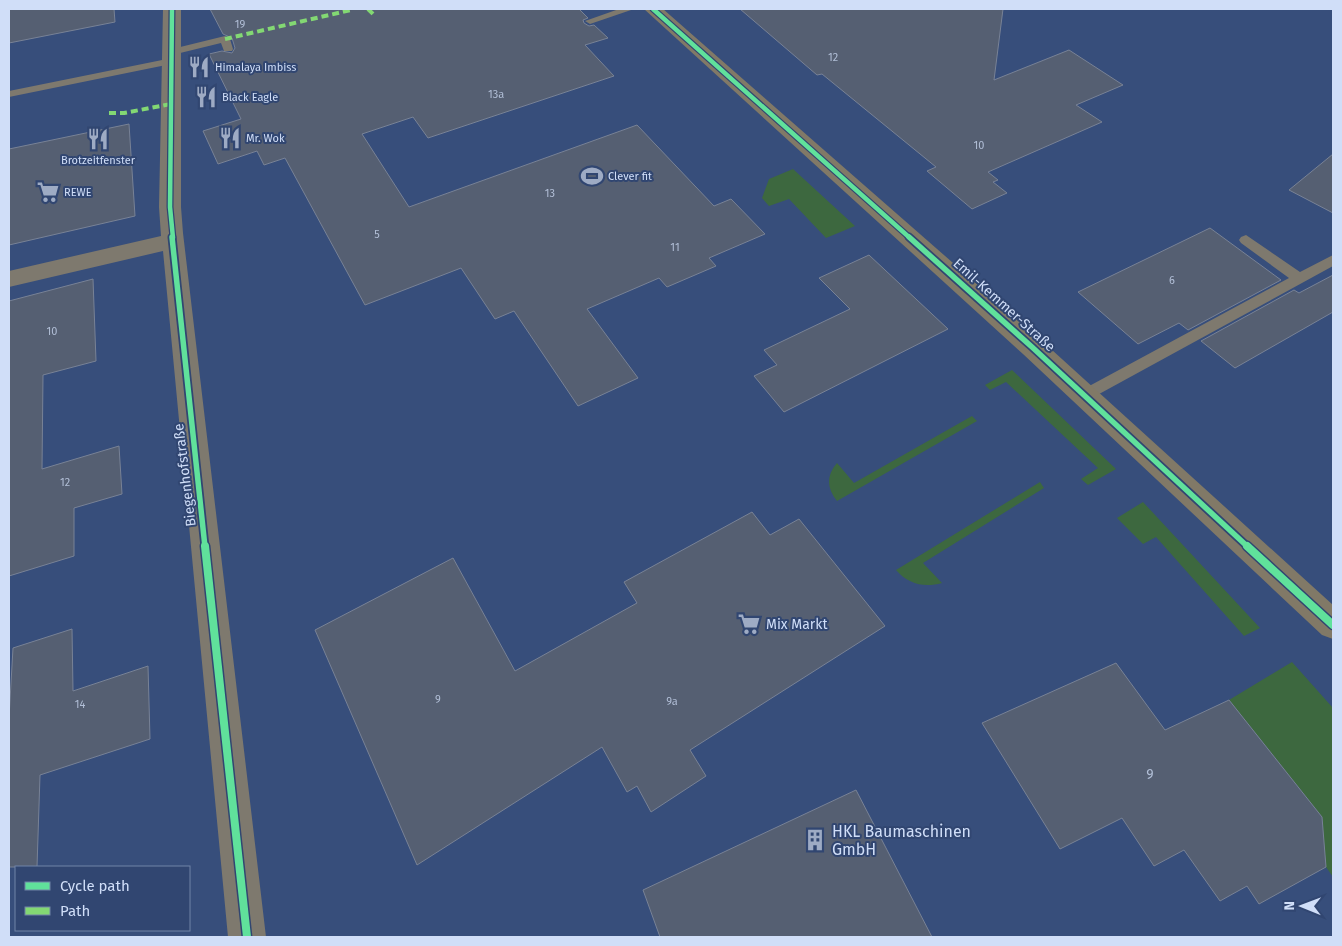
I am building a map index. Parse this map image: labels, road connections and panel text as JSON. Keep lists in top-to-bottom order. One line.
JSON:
{"streets":{"street":["Emil-Kemmer-Straße","Biegenhofstraße"]},"places":{"restaurant":["Himalaya Imbiss","Black Eagle","Mr. Wok","Brotzeitfenster"],"sports":["Clever fit"],"supermarket":["REWE","Mix Markt"],"building":["HKL Baumaschinen GmbH"]},"house_numbers":["19","12","13a","10","13","5","11","6","10","12","9","9a","14","9"],"legend":["Cycle path","Path"],"north":"left"}
